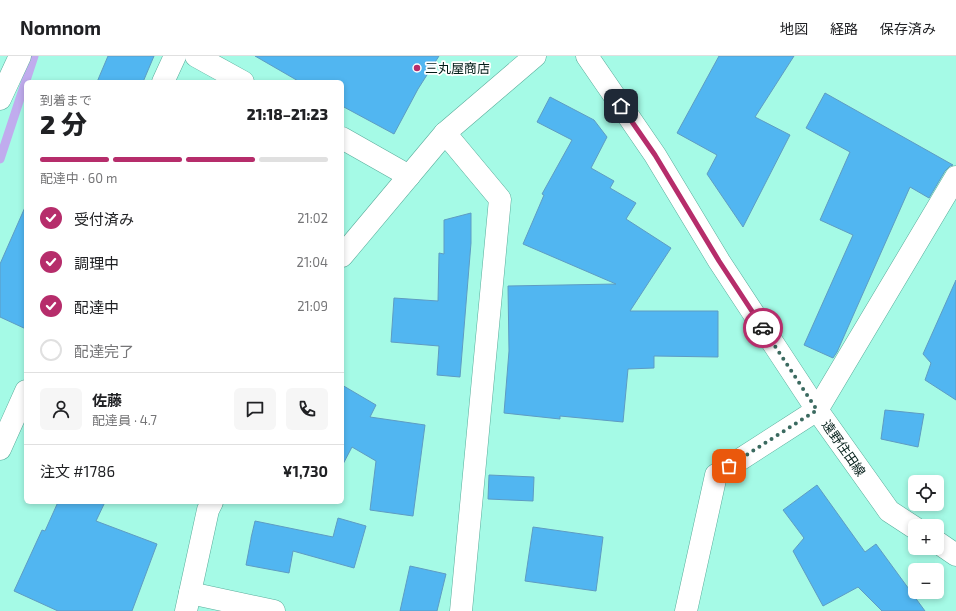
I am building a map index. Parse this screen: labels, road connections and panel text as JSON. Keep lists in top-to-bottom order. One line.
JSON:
{"streets":{"street":["遠野住田線"]},"places":["三丸屋商店"],"page":{"header":"Nomnom","nav":["地図","経路","保存済み"],"heading":["2 分","到着まで","21:18–21:23"],"panel":["佐藤","配達員 · 4.7","注文 #1786","¥1,730"],"bar":"配達中 · 60 m","list":[["受付済み","21:02"],["調理中","21:04"],["配達中","21:09"],"配達完了"],"map_buttons":["+","−"]}}
